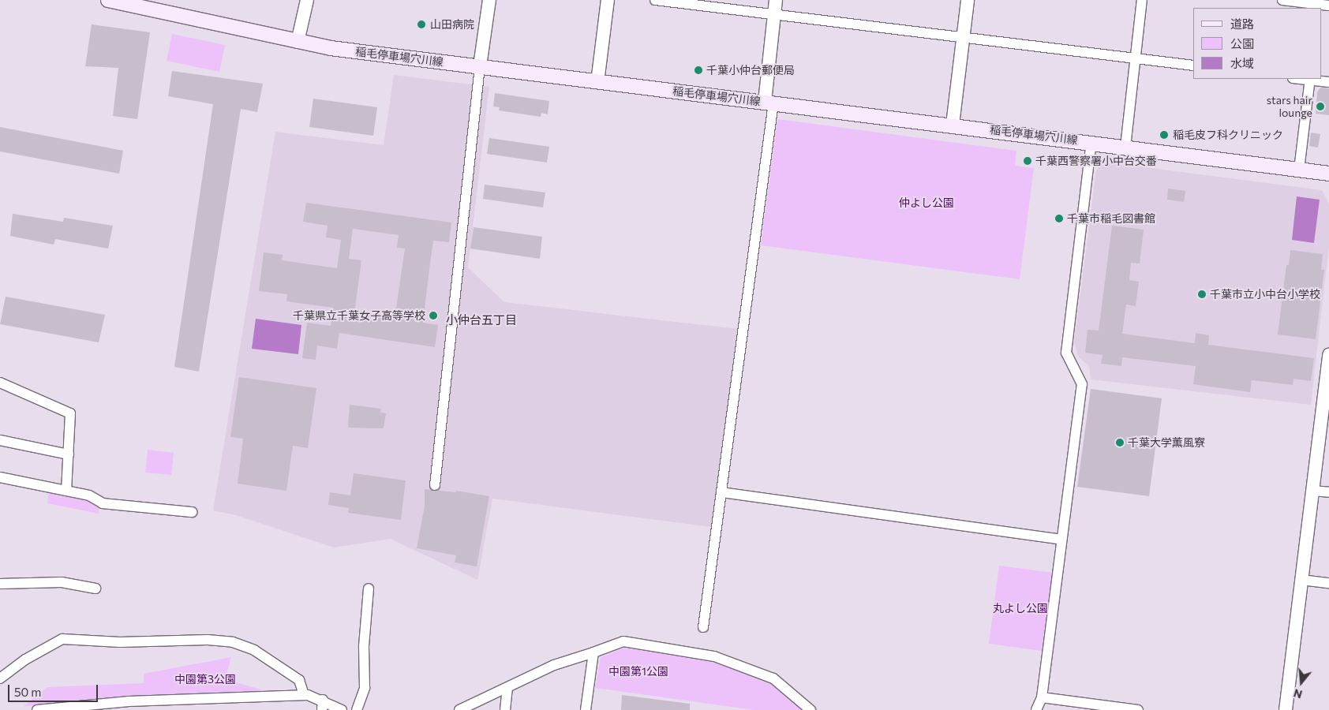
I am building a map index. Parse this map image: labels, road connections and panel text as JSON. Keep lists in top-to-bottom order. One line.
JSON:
{"streets":{"main road":["稲毛停車場穴川線"]},"districts":["小仲台五丁目"],"parks":["仲よし公園","丸よし公園","中園第1公園","中園第3公園"],"places":["山田病院","千葉小仲台郵便局","stars hair lounge","稲毛皮フ科クリニック","千葉西警察署小中台交番","千葉市稲毛図書館","千葉市立小中台小学校","千葉県立千葉女子高等学校","千葉大学薫風寮"],"legend":["道路","公園","水域"],"scale_bar":"50 m","north":"bottom"}
